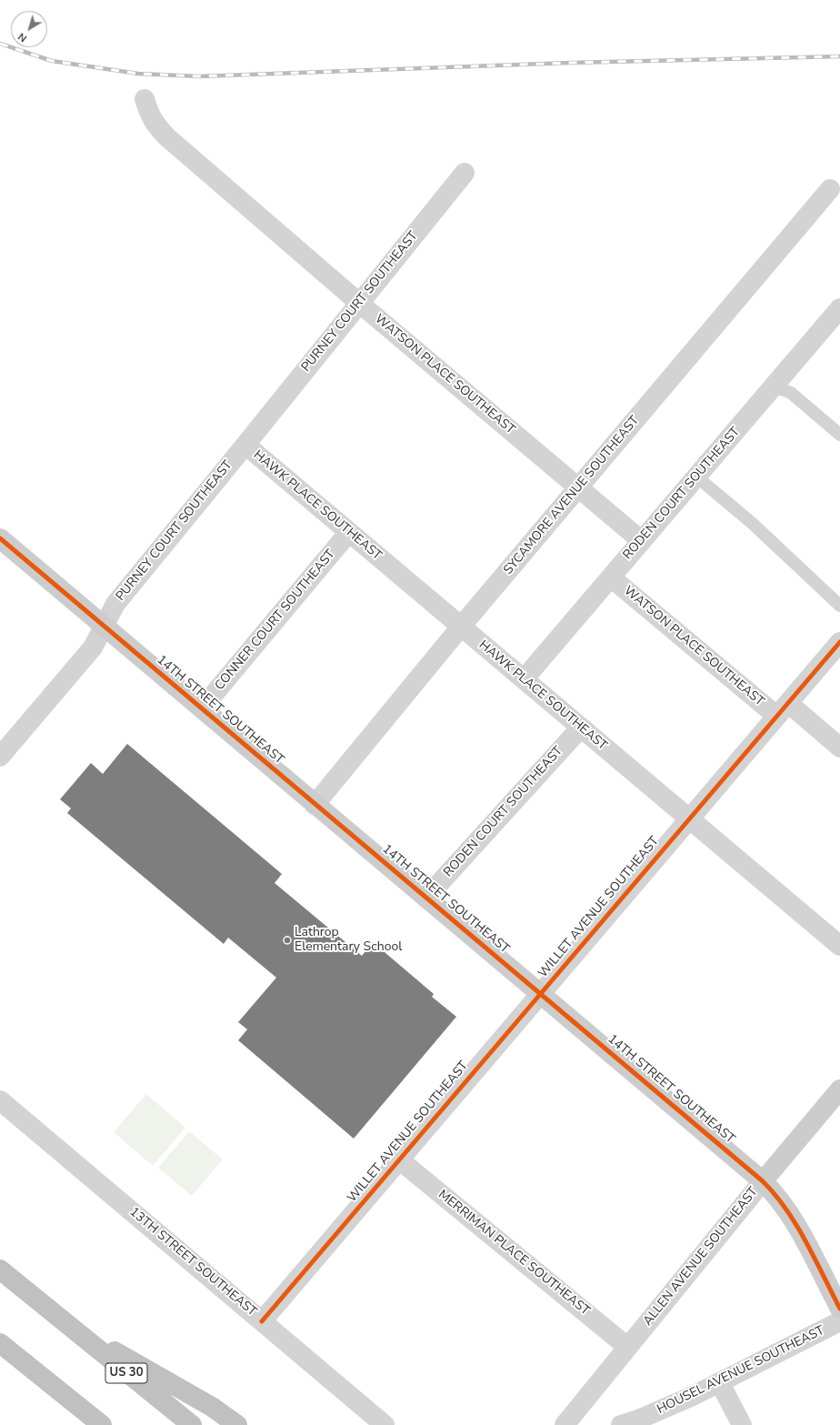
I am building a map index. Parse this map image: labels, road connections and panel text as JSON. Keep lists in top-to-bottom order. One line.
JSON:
{"streets":{"highway":["US 30"],"street":["PURNEY COURT SOUTHEAST","WATSON PLACE SOUTHEAST","RODEN COURT SOUTHEAST","SYCAMORE AVENUE SOUTHEAST","HAWK PLACE SOUTHEAST","CONNER COURT SOUTHEAST","14TH STREET SOUTHEAST","WILLET AVENUE SOUTHEAST","MERRIMAN PLACE SOUTHEAST","ALLEN AVENUE SOUTHEAST","13TH STREET SOUTHEAST","HOUSEL AVENUE SOUTHEAST"]},"crossings":[["PURNEY COURT SOUTHEAST","WATSON PLACE SOUTHEAST"],["PURNEY COURT SOUTHEAST","HAWK PLACE SOUTHEAST"],["PURNEY COURT SOUTHEAST","14TH STREET SOUTHEAST"],["WATSON PLACE SOUTHEAST","RODEN COURT SOUTHEAST"],["WATSON PLACE SOUTHEAST","SYCAMORE AVENUE SOUTHEAST"],["WATSON PLACE SOUTHEAST","WILLET AVENUE SOUTHEAST"],["RODEN COURT SOUTHEAST","HAWK PLACE SOUTHEAST"],["RODEN COURT SOUTHEAST","14TH STREET SOUTHEAST"],["SYCAMORE AVENUE SOUTHEAST","HAWK PLACE SOUTHEAST"],["SYCAMORE AVENUE SOUTHEAST","14TH STREET SOUTHEAST"],["HAWK PLACE SOUTHEAST","CONNER COURT SOUTHEAST"],["HAWK PLACE SOUTHEAST","WILLET AVENUE SOUTHEAST"],["CONNER COURT SOUTHEAST","14TH STREET SOUTHEAST"],["14TH STREET SOUTHEAST","WILLET AVENUE SOUTHEAST"],["14TH STREET SOUTHEAST","ALLEN AVENUE SOUTHEAST"],["WILLET AVENUE SOUTHEAST","MERRIMAN PLACE SOUTHEAST"],["WILLET AVENUE SOUTHEAST","13TH STREET SOUTHEAST"],["MERRIMAN PLACE SOUTHEAST","ALLEN AVENUE SOUTHEAST"]],"places":["Lathrop Elementary School"],"north":"bottom left"}
